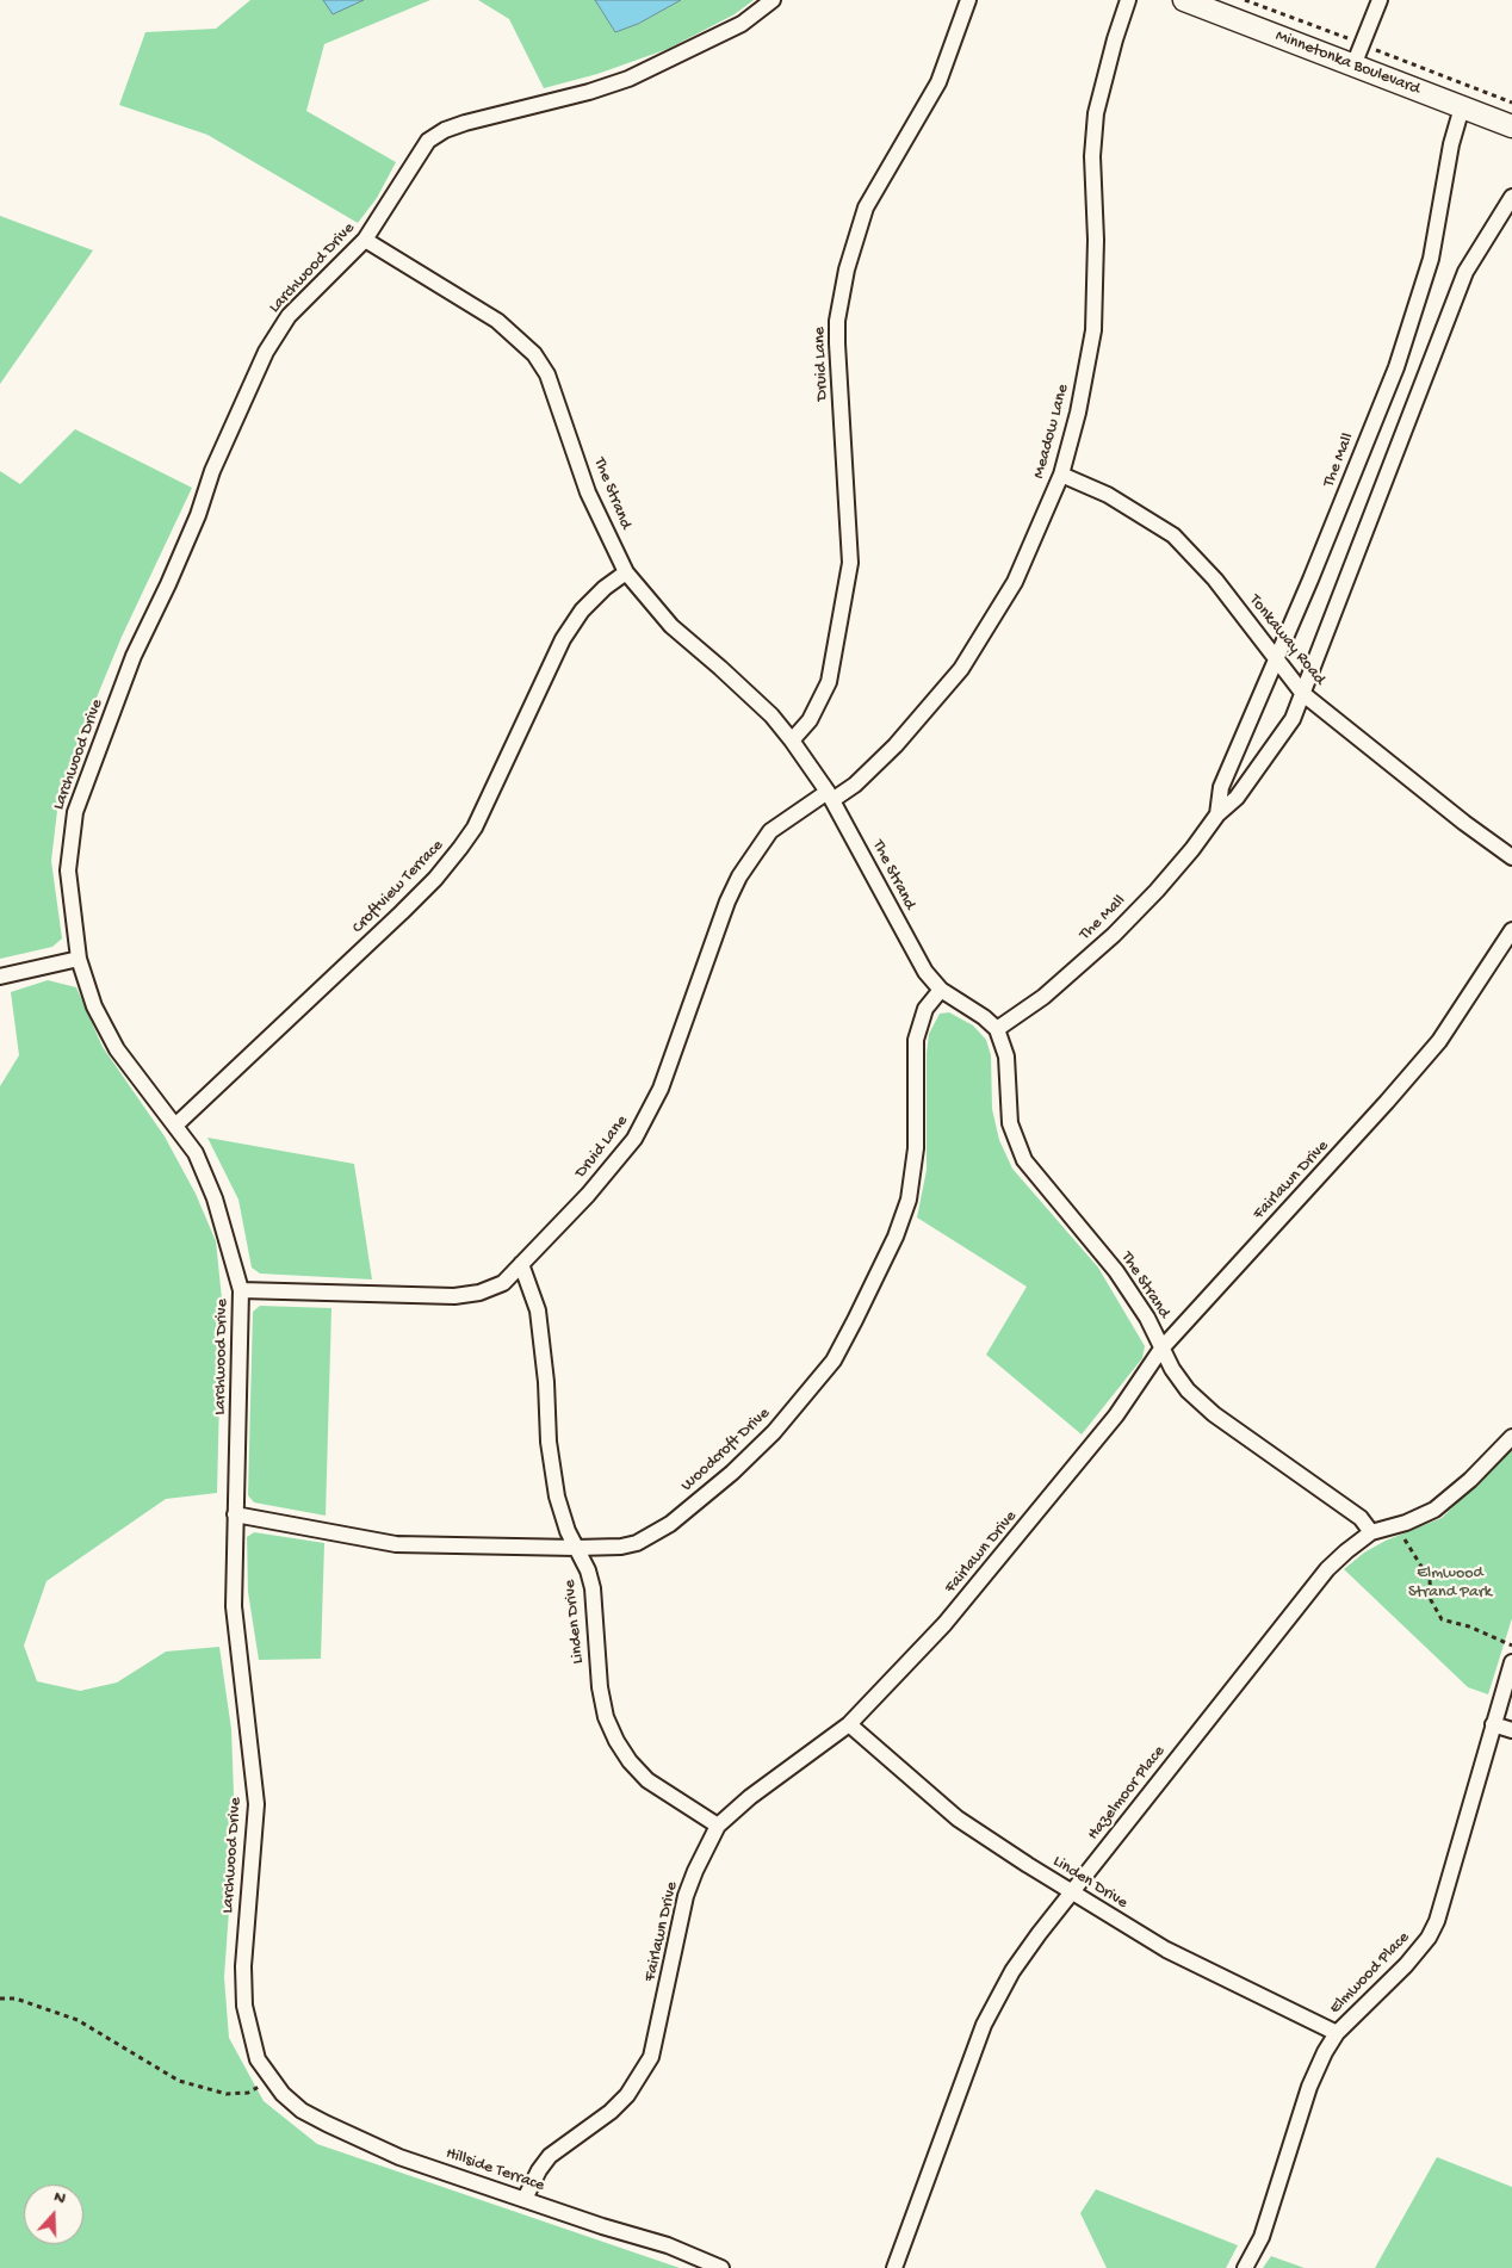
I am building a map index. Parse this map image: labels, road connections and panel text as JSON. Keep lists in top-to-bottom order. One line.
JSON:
{"streets":{"main road":["Minnetonka Boulevard"],"street":["Larchwood Drive","Druid Lane","Meadow Lane","The Mall","The Strand","Tonkaway Road","Croftview Terrace","Fairlawn Drive","Woodcroft Drive","Linden Drive","Hazelmoor Place","Elmwood Place","Hillside Terrace"]},"crossings":[["Minnetonka Boulevard","The Mall"],["Larchwood Drive","Druid Lane"],["Larchwood Drive","The Strand"],["Larchwood Drive","Croftview Terrace"],["Larchwood Drive","Woodcroft Drive"],["Larchwood Drive","Hillside Terrace"],["Druid Lane","Meadow Lane"],["Druid Lane","The Strand"],["Druid Lane","Linden Drive"],["Meadow Lane","The Strand"],["Meadow Lane","Tonkaway Road"],["The Mall","The Strand"],["The Mall","Tonkaway Road"],["The Strand","Croftview Terrace"],["The Strand","Fairlawn Drive"],["The Strand","Woodcroft Drive"],["The Strand","Hazelmoor Place"],["Fairlawn Drive","Linden Drive"],["Fairlawn Drive","Hillside Terrace"],["Woodcroft Drive","Linden Drive"],["Linden Drive","Hazelmoor Place"],["Linden Drive","Elmwood Place"]],"parks":["Elmwood Strand Park"],"north":"top"}
